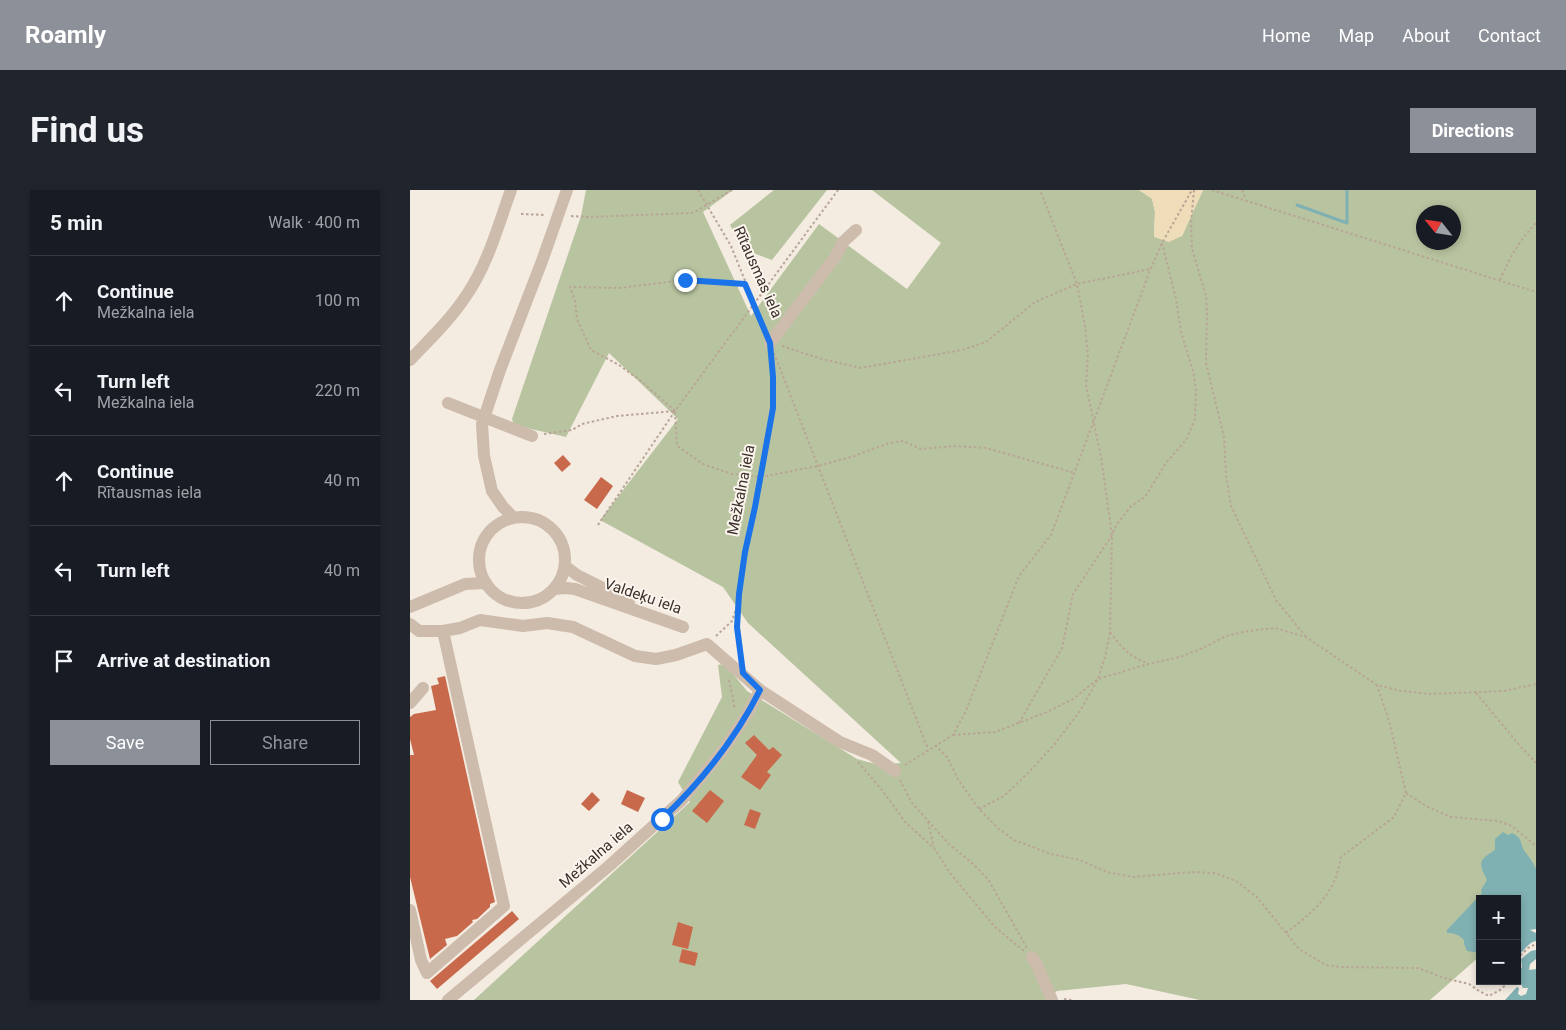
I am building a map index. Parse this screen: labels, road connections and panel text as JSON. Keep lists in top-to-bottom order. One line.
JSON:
{"streets":{"street":["Mežkalna iela","Valdeķu iela"],"path":["Rītausmas iela"]},"crossings":[["Rītausmas iela","Mežkalna iela"]],"north":"top left","page":{"header":"Roamly","nav":["Home","Map","About","Contact"],"buttons":["Directions",["Save","Share"]],"title":"Find us","heading":["5 min","Walk · 400 m"],"list":[["Continue","Mežkalna iela","100 m"],["Turn left","Mežkalna iela","220 m"],["Continue","Rītausmas iela","40 m"],["Turn left","40 m"],"Arrive at destination"],"map_buttons":["+","−"]}}
